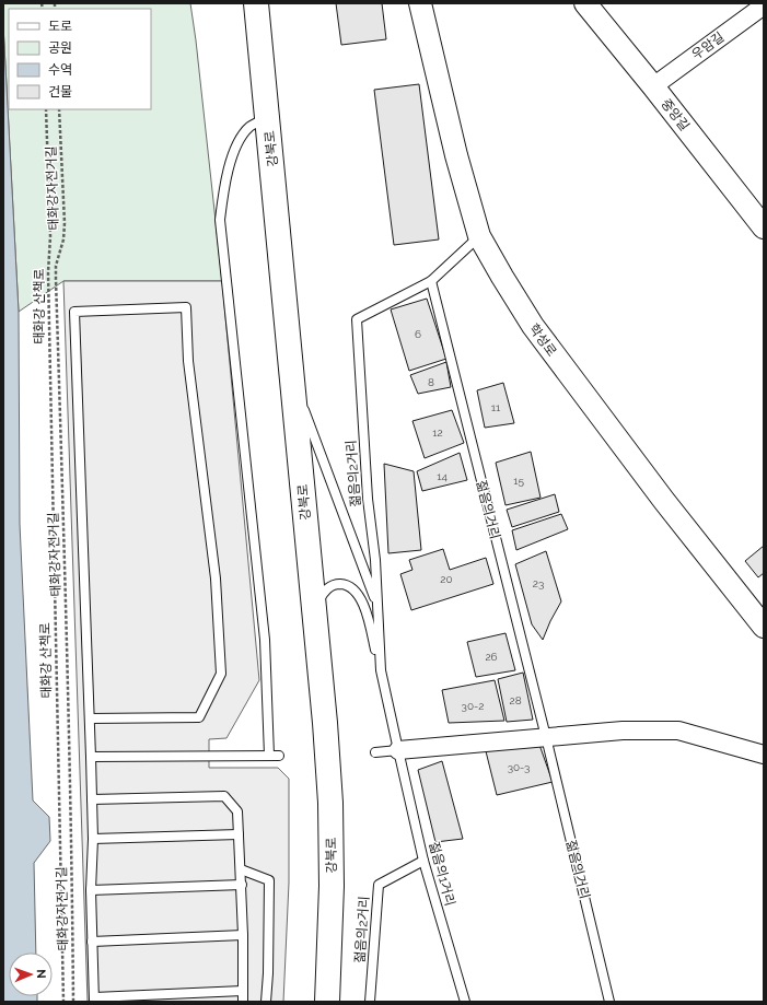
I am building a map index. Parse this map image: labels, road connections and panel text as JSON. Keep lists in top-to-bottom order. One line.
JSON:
{"streets":{"main road":["강북로"],"street":["우암길","중앙길","학성로"],"lane":["젊음의2거리","젊음의거리","젊음의1거리"],"path":["태화강자전거길","태화강 산책로"]},"crossings":[["우암길","중앙길"],["학성로","젊음의2거리"],["젊음의2거리","젊음의거리"],["젊음의2거리","젊음의1거리"]],"house_numbers":["6","8","11","12","14","15","20","23","26","28","30-2","30-3"],"legend":["도로","공원","수역","건물"],"north":"right"}
